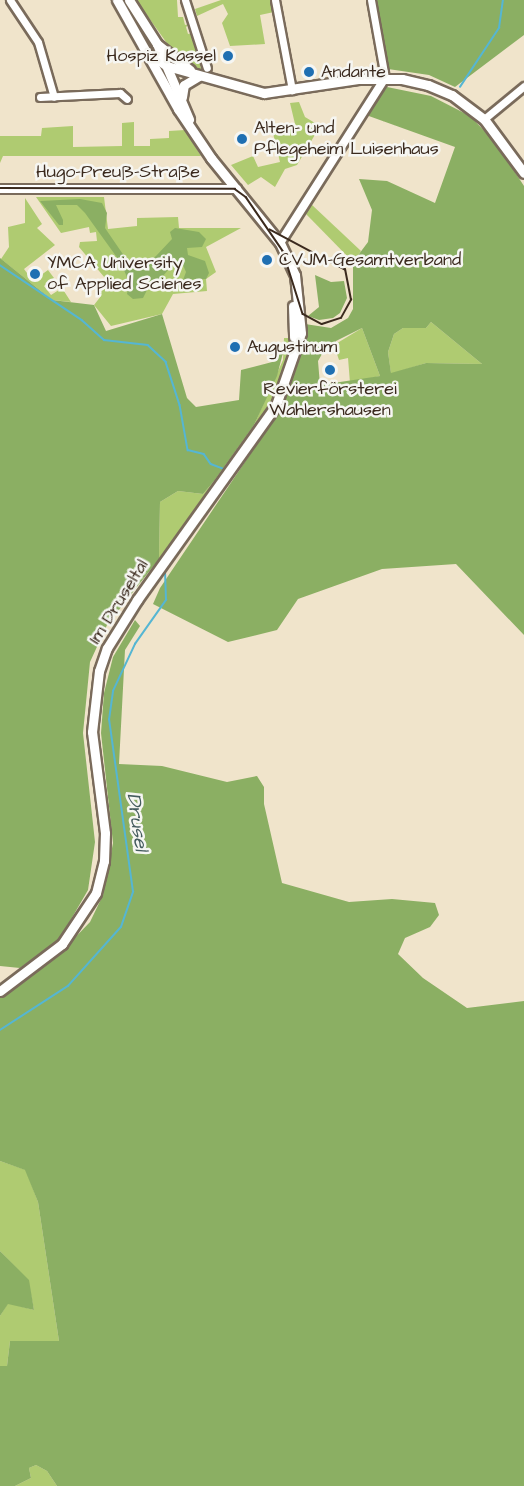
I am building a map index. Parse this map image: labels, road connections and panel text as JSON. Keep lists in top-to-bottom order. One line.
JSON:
{"streets":{"main road":["Im Druseltal"],"street":["Hugo-Preuß-Straße"]},"crossings":[["Hugo-Preuß-Straße","Im Druseltal"]],"water":["Drusel"],"places":["Hospiz Kassel","Andante","Alten- und Pflegeheim Luisenhaus","CVJM-Gesamtverband","YMCA University of Applied Scienes","Augustinum","Revierförsterei Wahlershausen"]}
